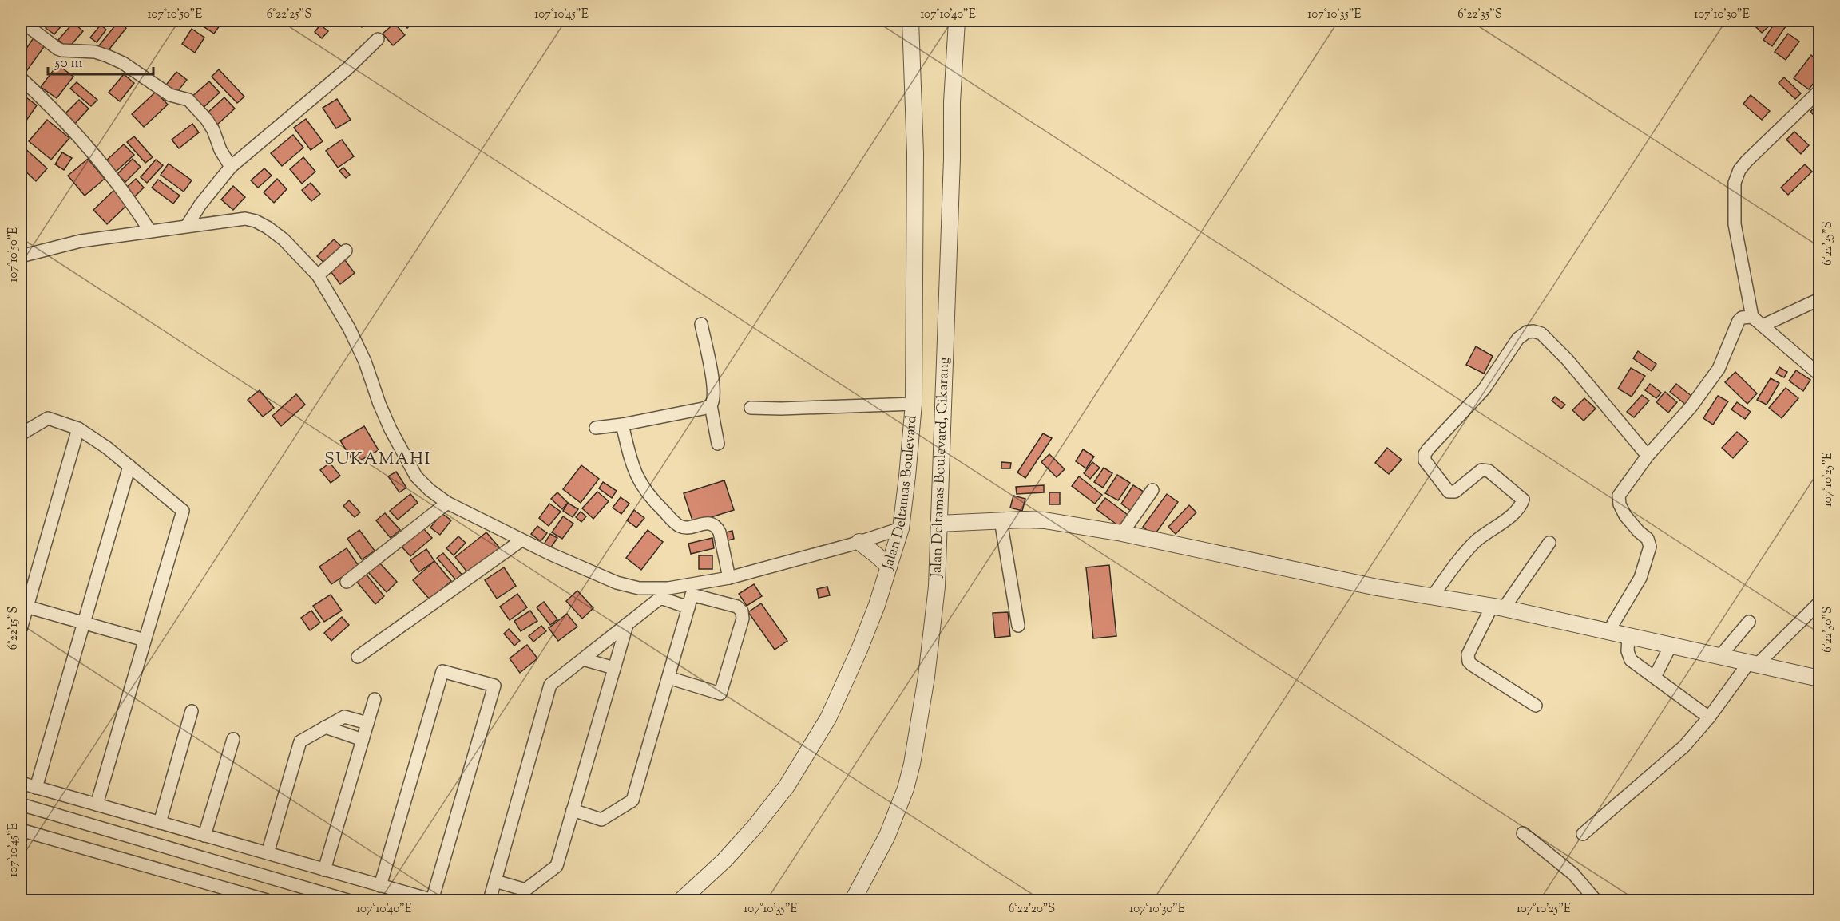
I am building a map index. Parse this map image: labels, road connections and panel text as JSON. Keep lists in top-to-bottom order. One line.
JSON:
{"streets":{"street":["Jalan Deltamas Boulevard, Cikarang","Jalan Deltamas Boulevard"]},"districts":["SUKAMAHI"],"scale_bar":"50 m","coordinates":["107°10'50\"E","6°22'25\"S","107°10'45\"E","107°10'40\"E","107°10'35\"E","6°22'35\"S","107°10'30\"E","107°10'25\"E","6°22'15\"S","6°22'30\"S","6°22'20\"S"]}
